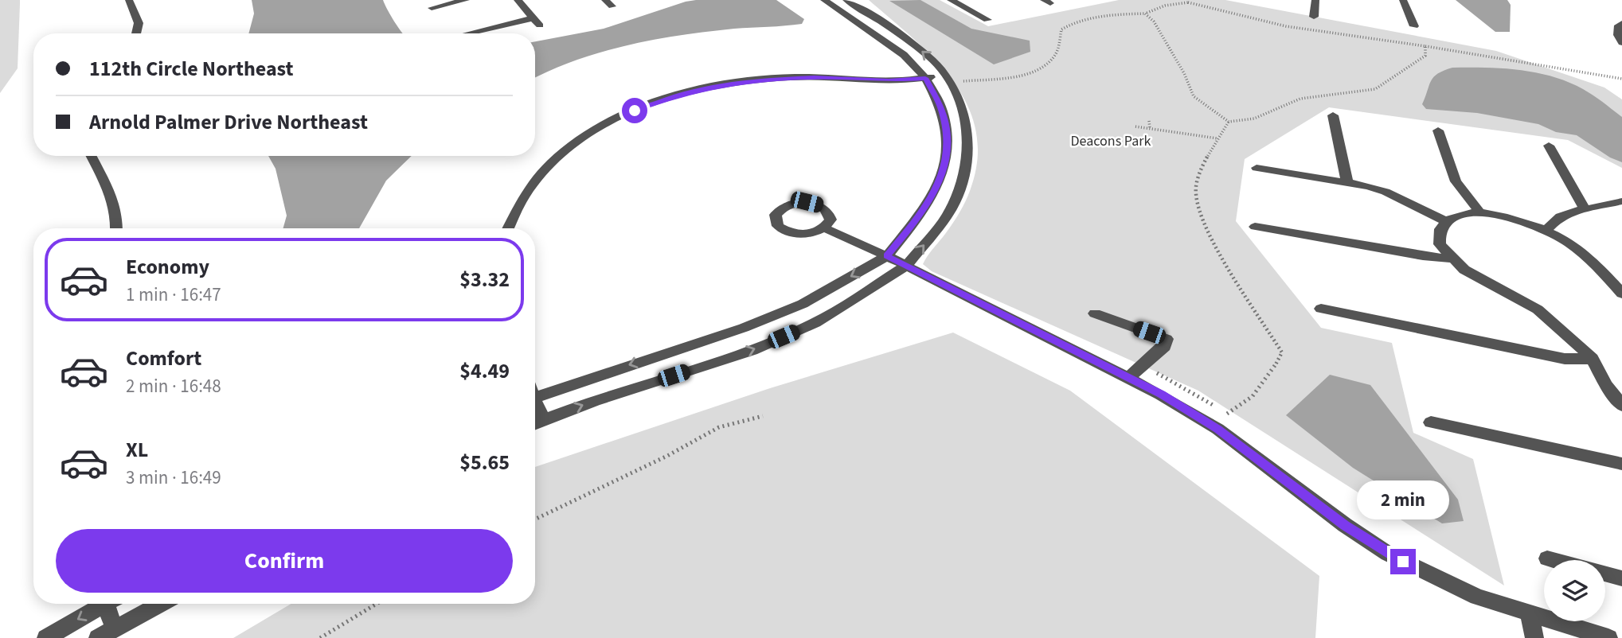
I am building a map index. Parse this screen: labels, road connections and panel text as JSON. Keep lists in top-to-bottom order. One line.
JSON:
{"parks":["Deacons Park"],"page":{"banner":["112th Circle Northeast","Arnold Palmer Drive Northeast"],"list":[{"name":"Economy","note":"1 min · 16:47","value":"$3.32"},{"name":"Comfort","note":"2 min · 16:48","value":"$4.49"},{"name":"XL","note":"3 min · 16:49","value":"$5.65"}],"bubble":"2 min","buttons":"Confirm"}}
